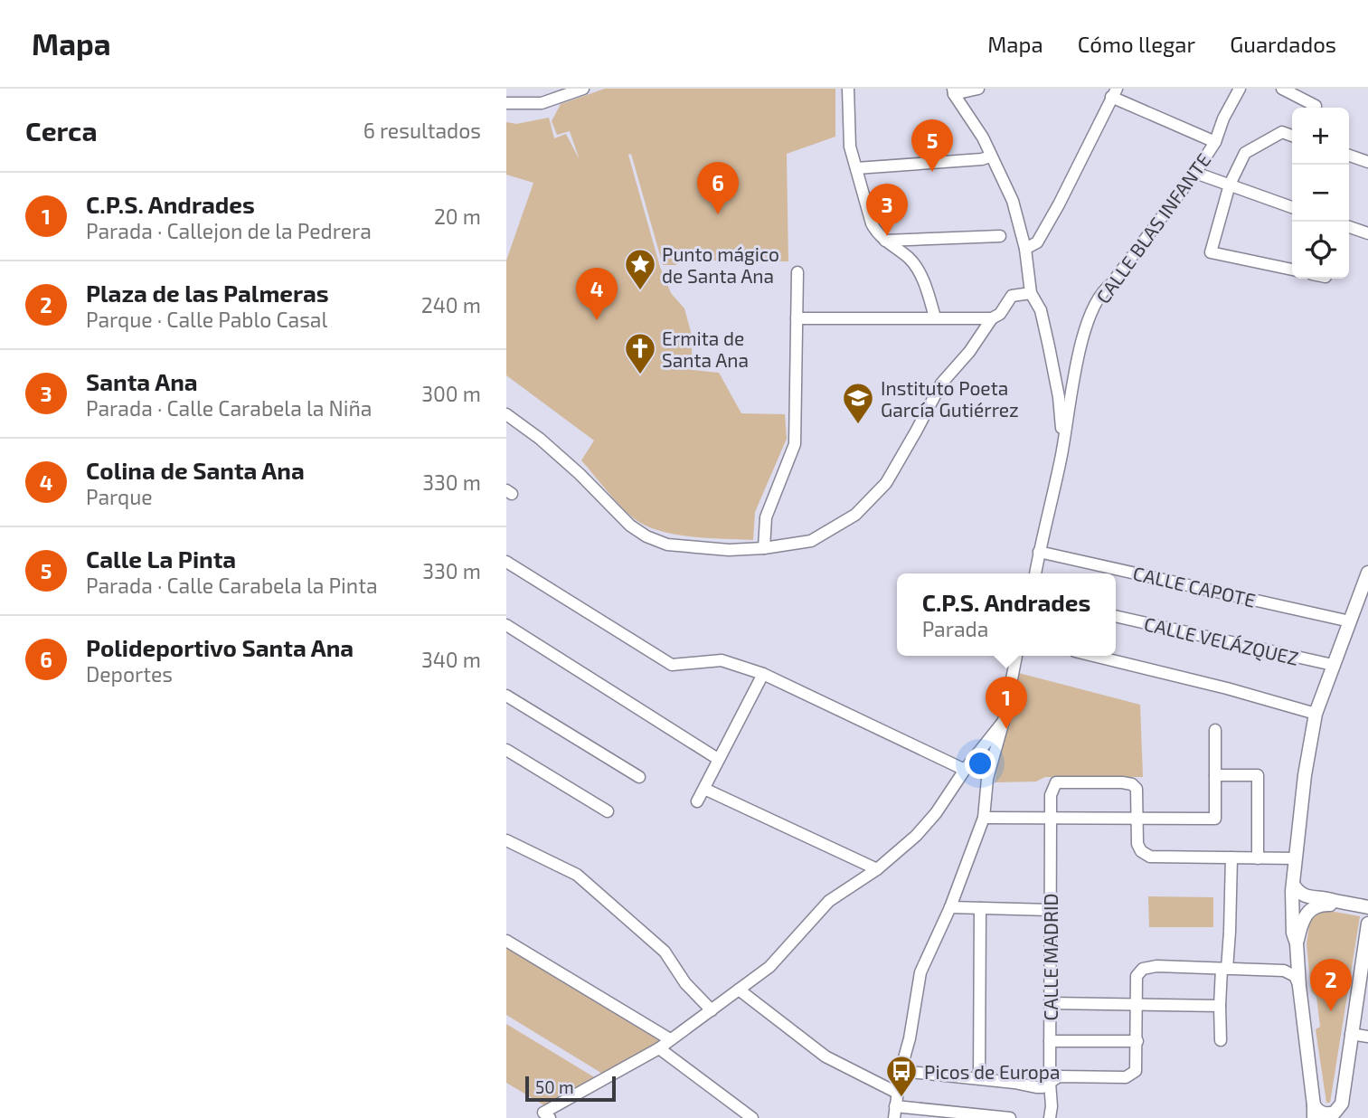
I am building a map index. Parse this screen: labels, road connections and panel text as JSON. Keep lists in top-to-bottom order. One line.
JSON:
{"streets":{"street":["CALLE BLAS INFANTE","CALLE CAPOTE","CALLE VELÁZQUEZ","CALLE MADRID"]},"places":{"place":["Punto mágico de Santa Ana"],"church":["Ermita de Santa Ana"],"school or university":["Instituto Poeta García Gutiérrez"],"bus stop":["Picos de Europa"]},"scale_bar":"50 m","page":{"header":"Mapa","nav":["Mapa","Cómo llegar","Guardados"],"heading":["Cerca","6 resultados"],"map_buttons":["+","−"],"pins":["5","6","3","4","1","2"],"list":[{"mark":"1","name":"C.P.S. Andrades","note":"Parada · Callejon de la Pedrera","value":"20 m"},{"mark":"2","name":"Plaza de las Palmeras","note":"Parque · Calle Pablo Casal","value":"240 m"},{"mark":"3","name":"Santa Ana","note":"Parada · Calle Carabela la Niña","value":"300 m"},{"mark":"4","name":"Colina de Santa Ana","note":"Parque","value":"330 m"},{"mark":"5","name":"Calle La Pinta","note":"Parada · Calle Carabela la Pinta","value":"330 m"},{"mark":"6","name":"Polideportivo Santa Ana","note":"Deportes","value":"340 m"}],"popup":["C.P.S. Andrades","Parada"],"scale":"50 m"}}
